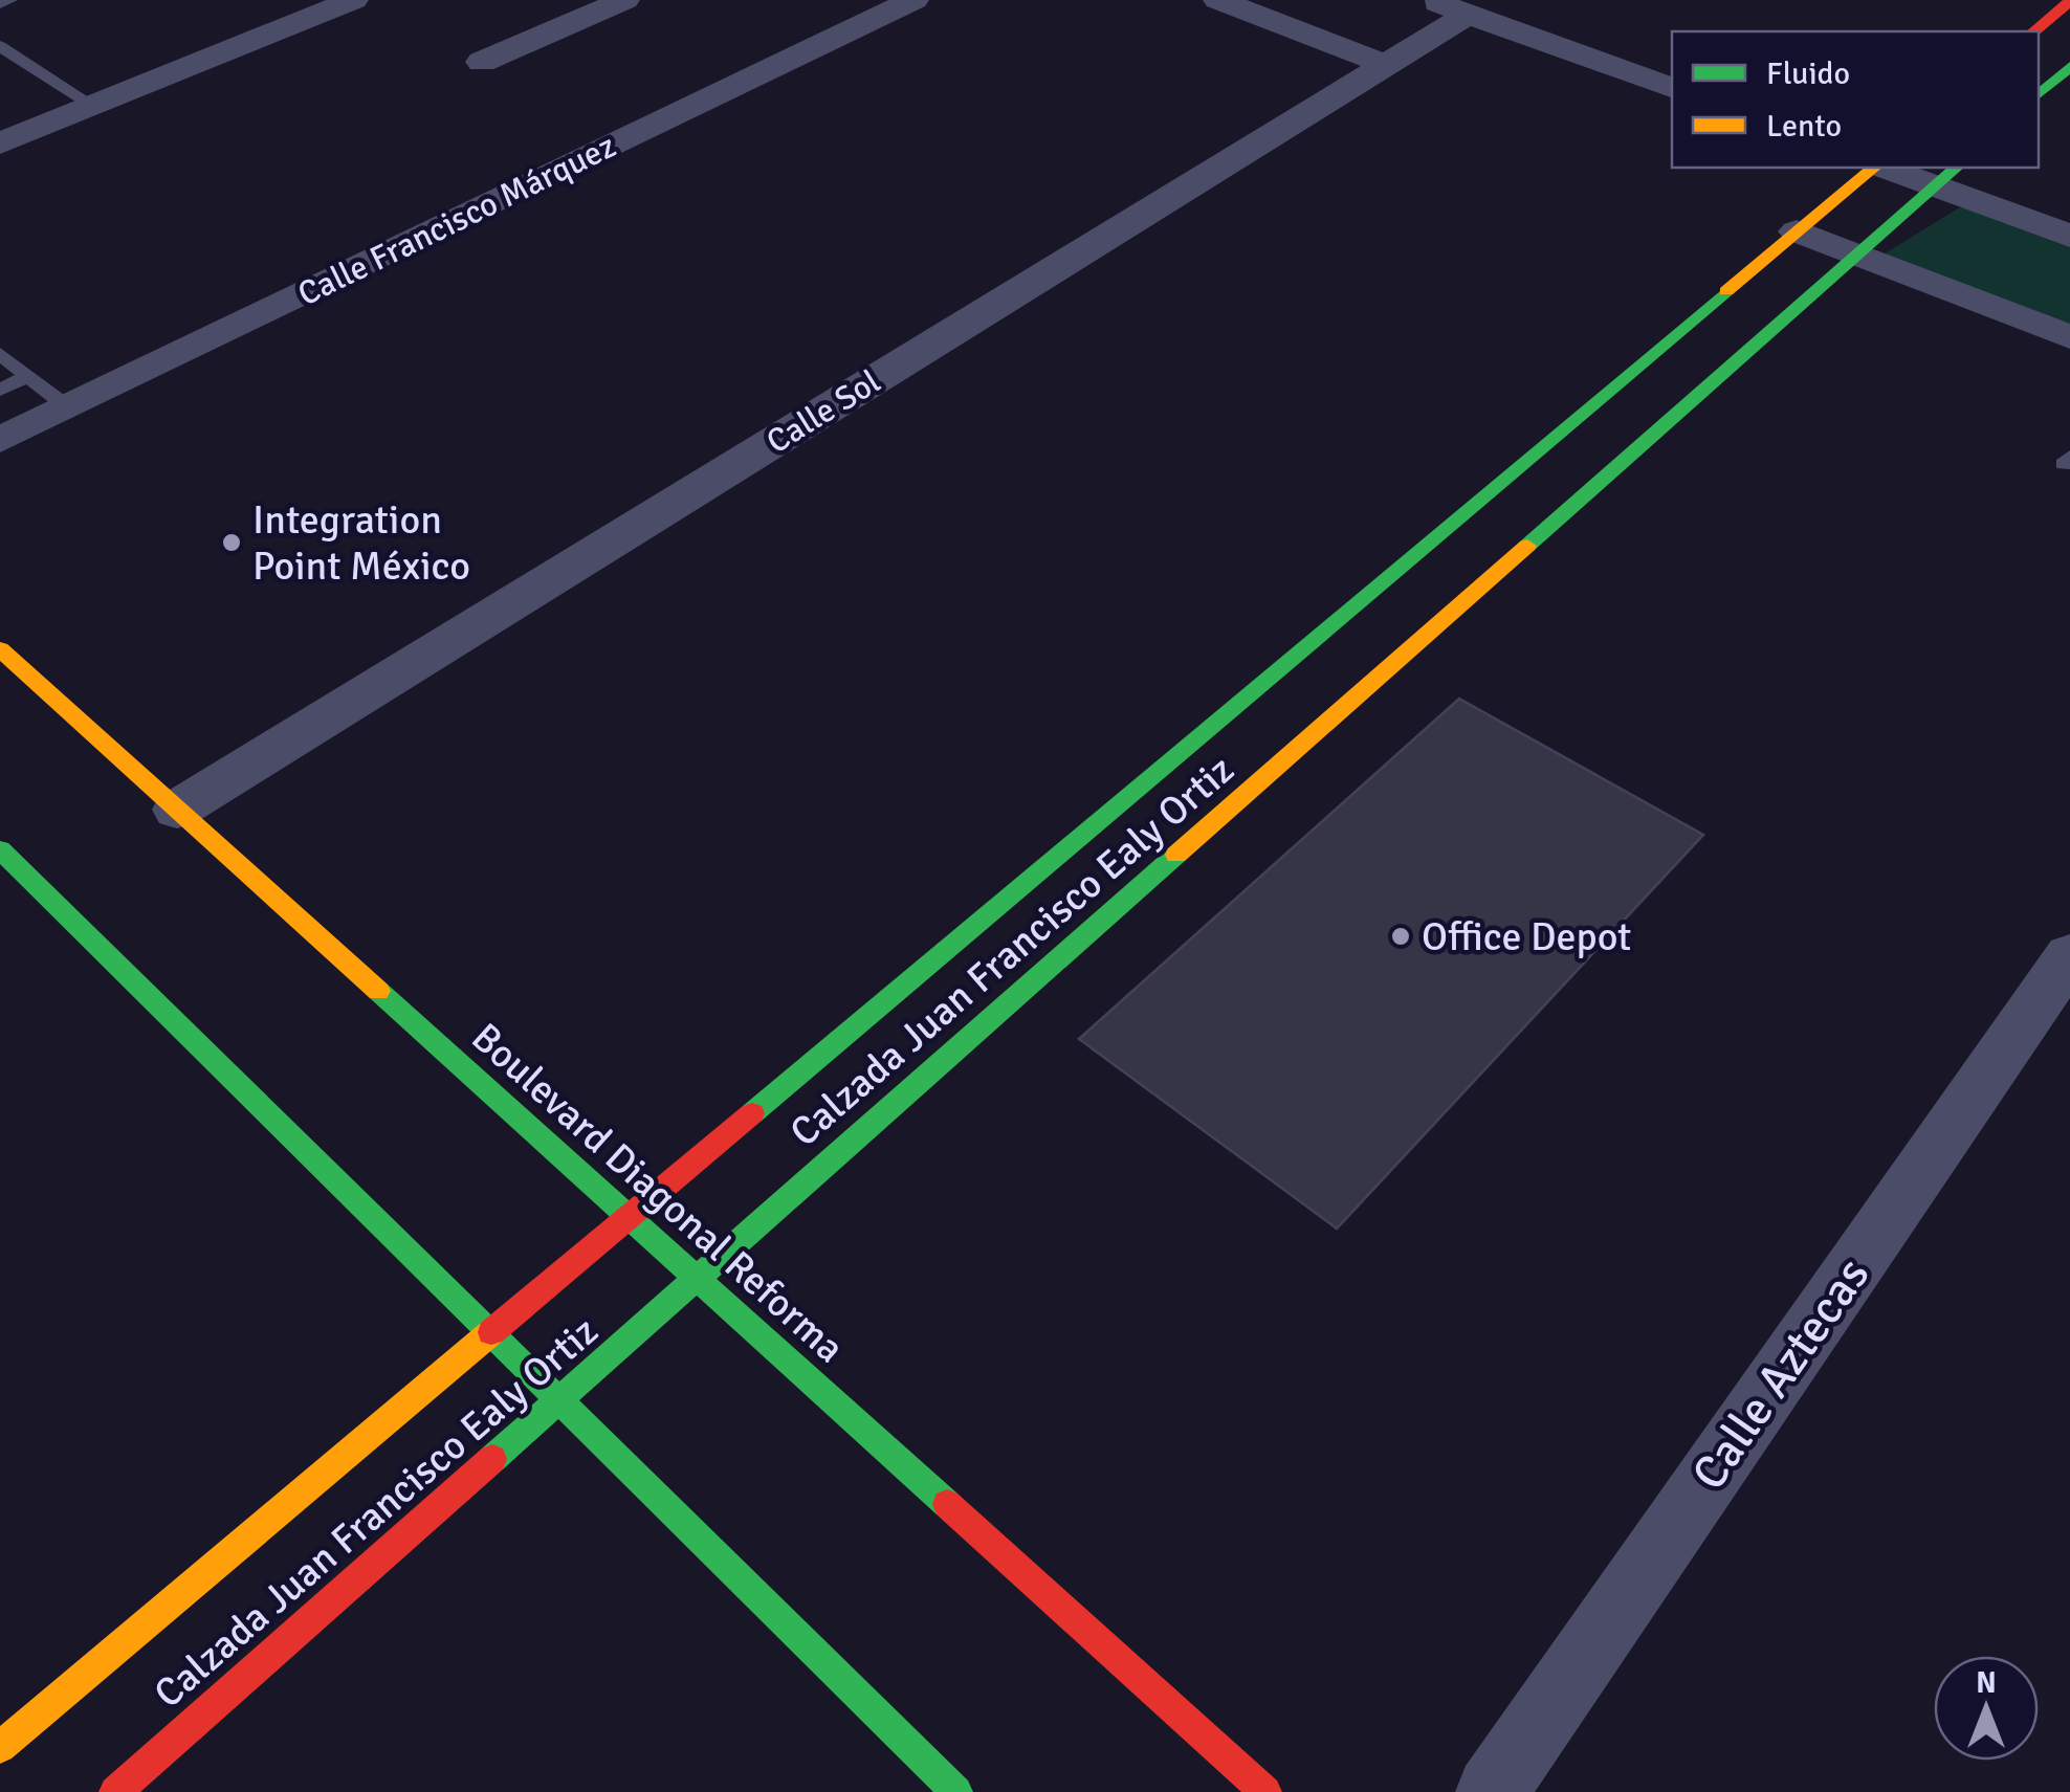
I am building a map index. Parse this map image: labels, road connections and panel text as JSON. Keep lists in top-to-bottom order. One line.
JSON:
{"streets":{"street":["Calle Francisco Márquez","Calle Sol","Calzada Juan Francisco Ealy Ortiz","Boulevard Diagonal Reforma","Calle Aztecas"]},"crossings":[["Calle Sol","Boulevard Diagonal Reforma"],["Calzada Juan Francisco Ealy Ortiz","Boulevard Diagonal Reforma"]],"places":["Integration Point México","Office Depot"],"legend":["Fluido","Lento"],"north":"top"}
